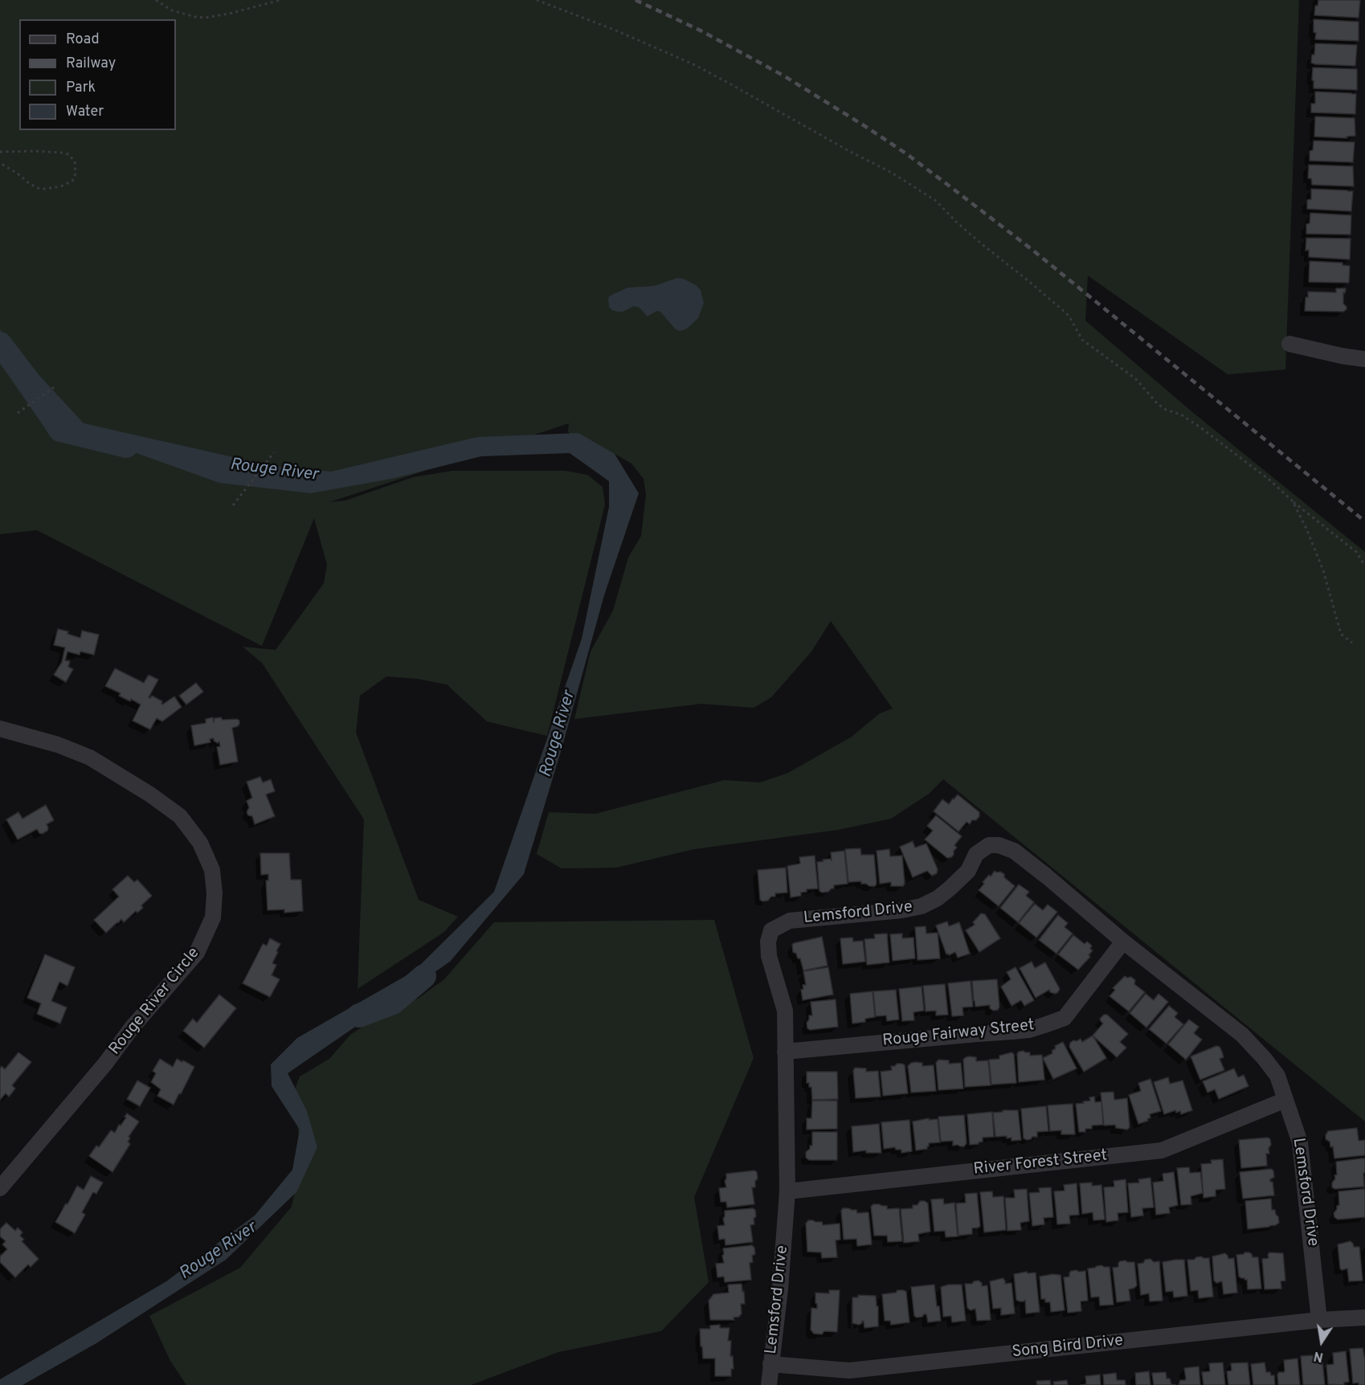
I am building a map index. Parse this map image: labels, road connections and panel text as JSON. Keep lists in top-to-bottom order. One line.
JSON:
{"streets":{"street":["Lemsford Drive","Rouge River Circle","Rouge Fairway Street","River Forest Street","Song Bird Drive"]},"crossings":[["Lemsford Drive","Rouge Fairway Street"],["Lemsford Drive","River Forest Street"],["Lemsford Drive","Song Bird Drive"]],"water":["Rouge River"],"legend":["Road","Railway","Park","Water"],"north":"bottom"}
